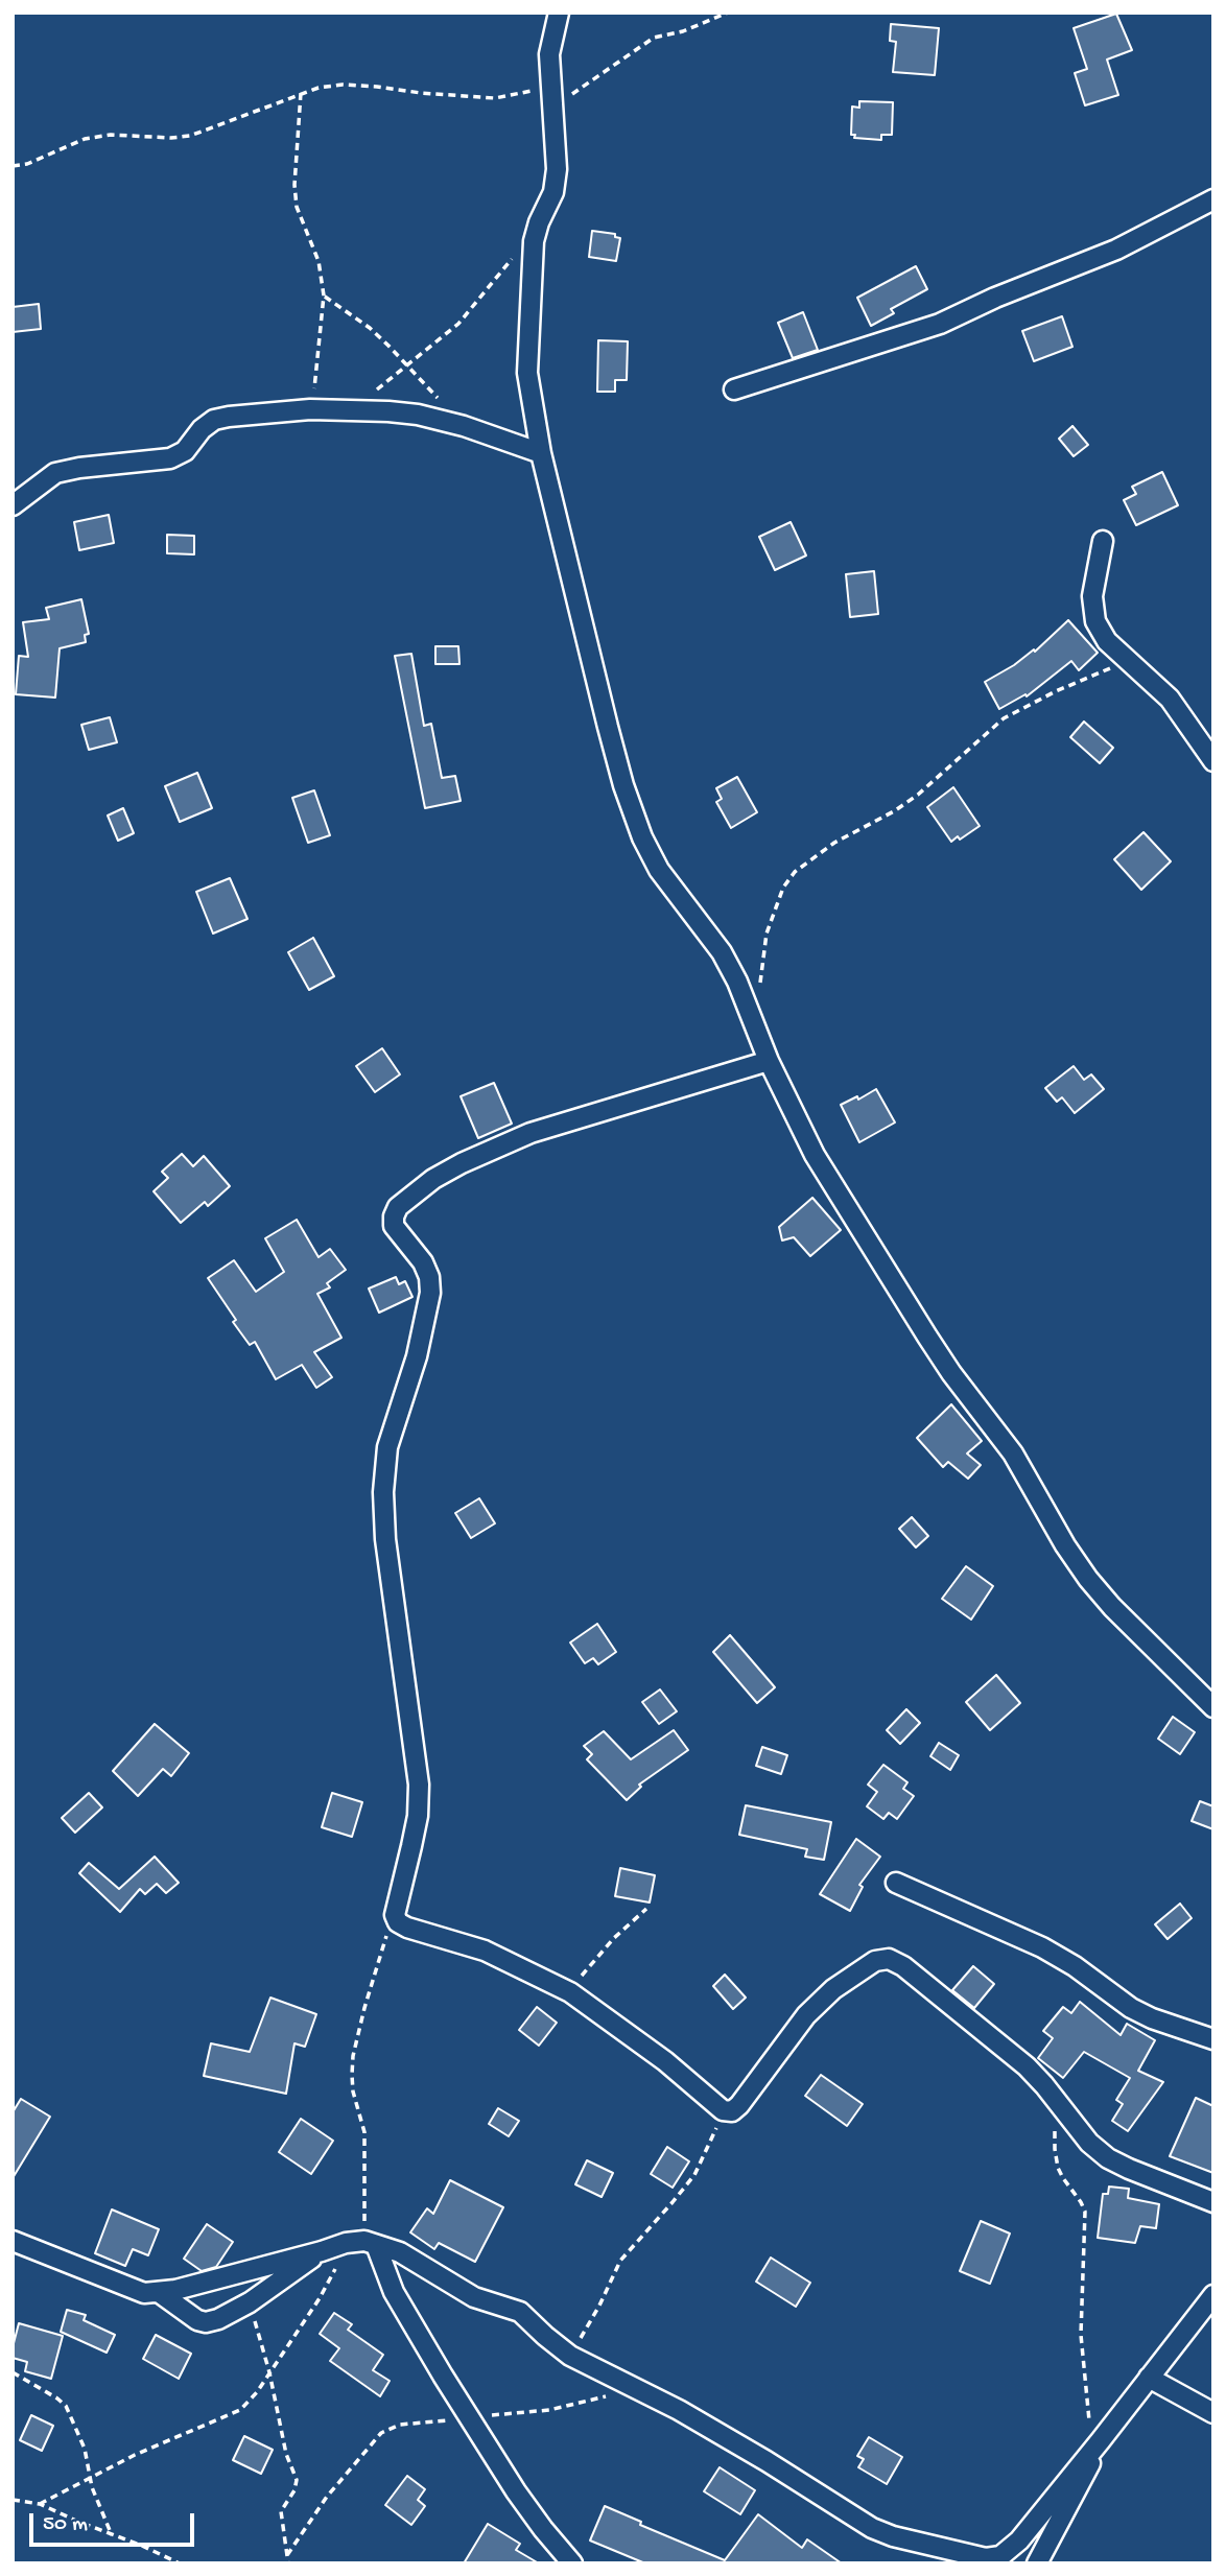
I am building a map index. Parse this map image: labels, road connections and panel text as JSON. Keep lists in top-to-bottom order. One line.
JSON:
{"scale_bar":"50 m"}
